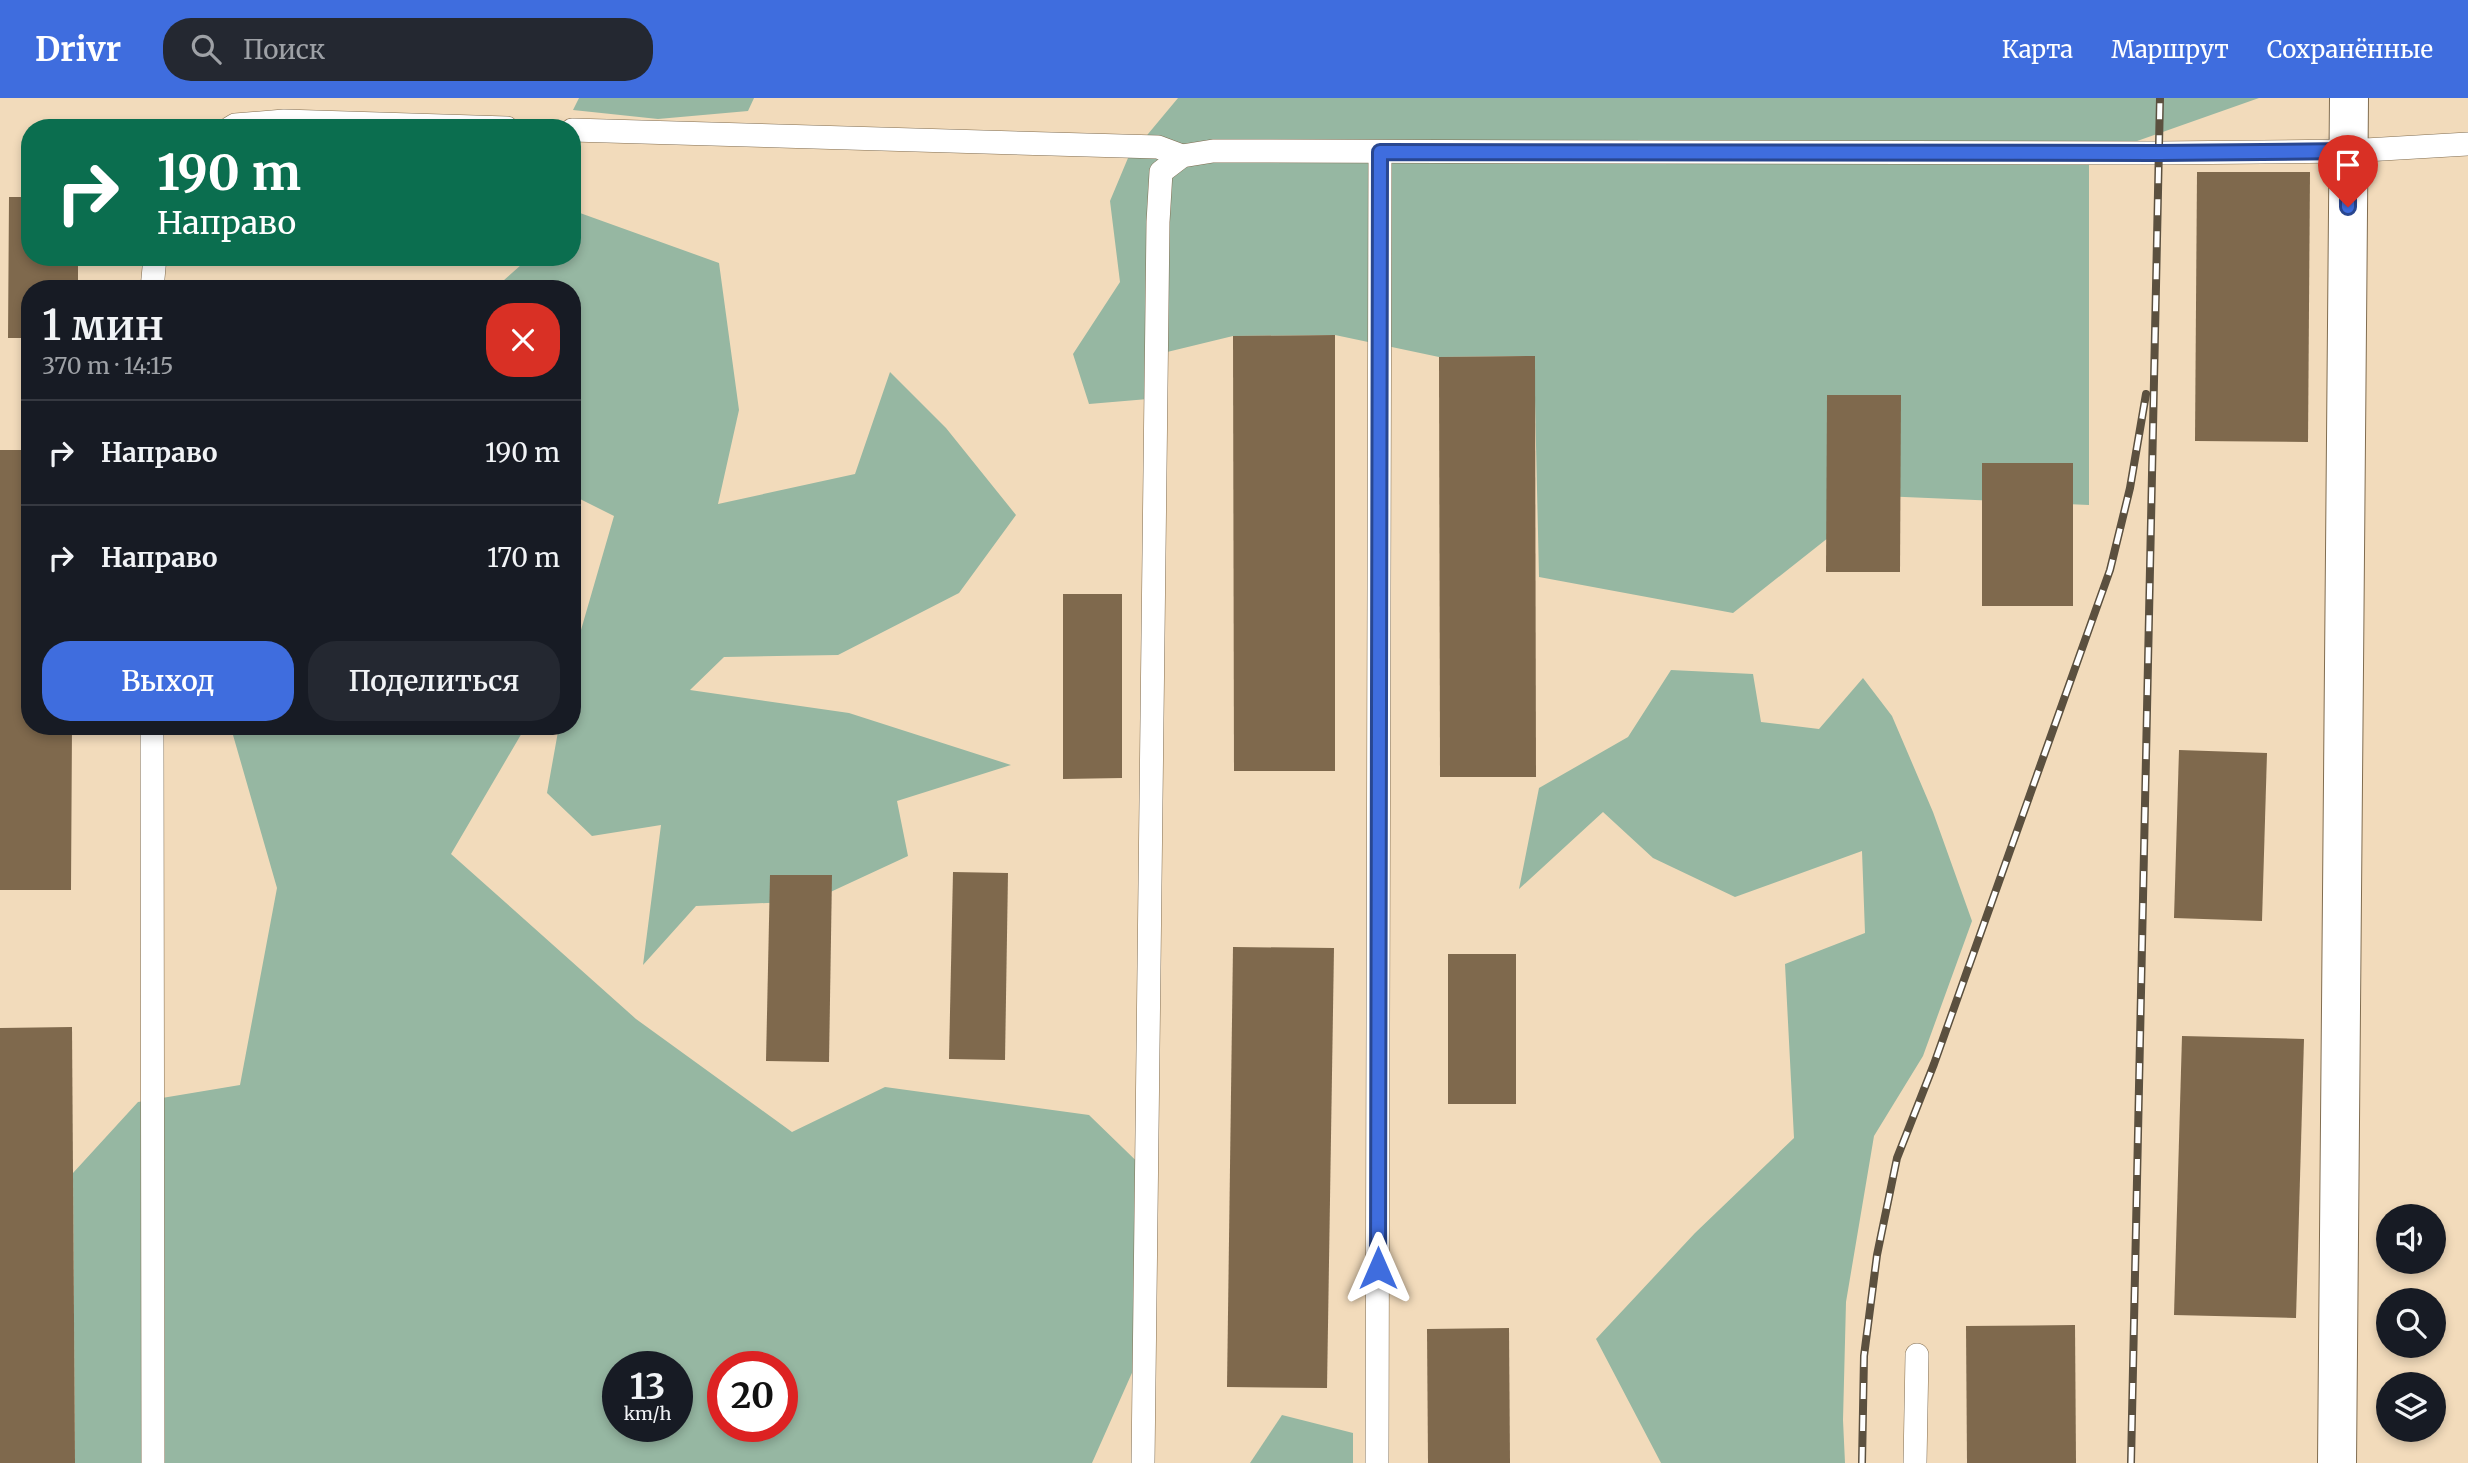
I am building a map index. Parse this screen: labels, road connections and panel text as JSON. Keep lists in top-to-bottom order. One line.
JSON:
{"page":{"header":"Drivr","search":"Поиск","nav":["Карта","Маршрут","Сохранённые"],"turn":["190 m","Направо"],"heading":["1 мин","370 m · 14:15"],"list":[{"name":"Направо","value":"190 m"},{"name":"Направо","value":"170 m"}],"buttons":["Выход","Поделиться"],"speed":"13 km/h","limit":"20"}}
